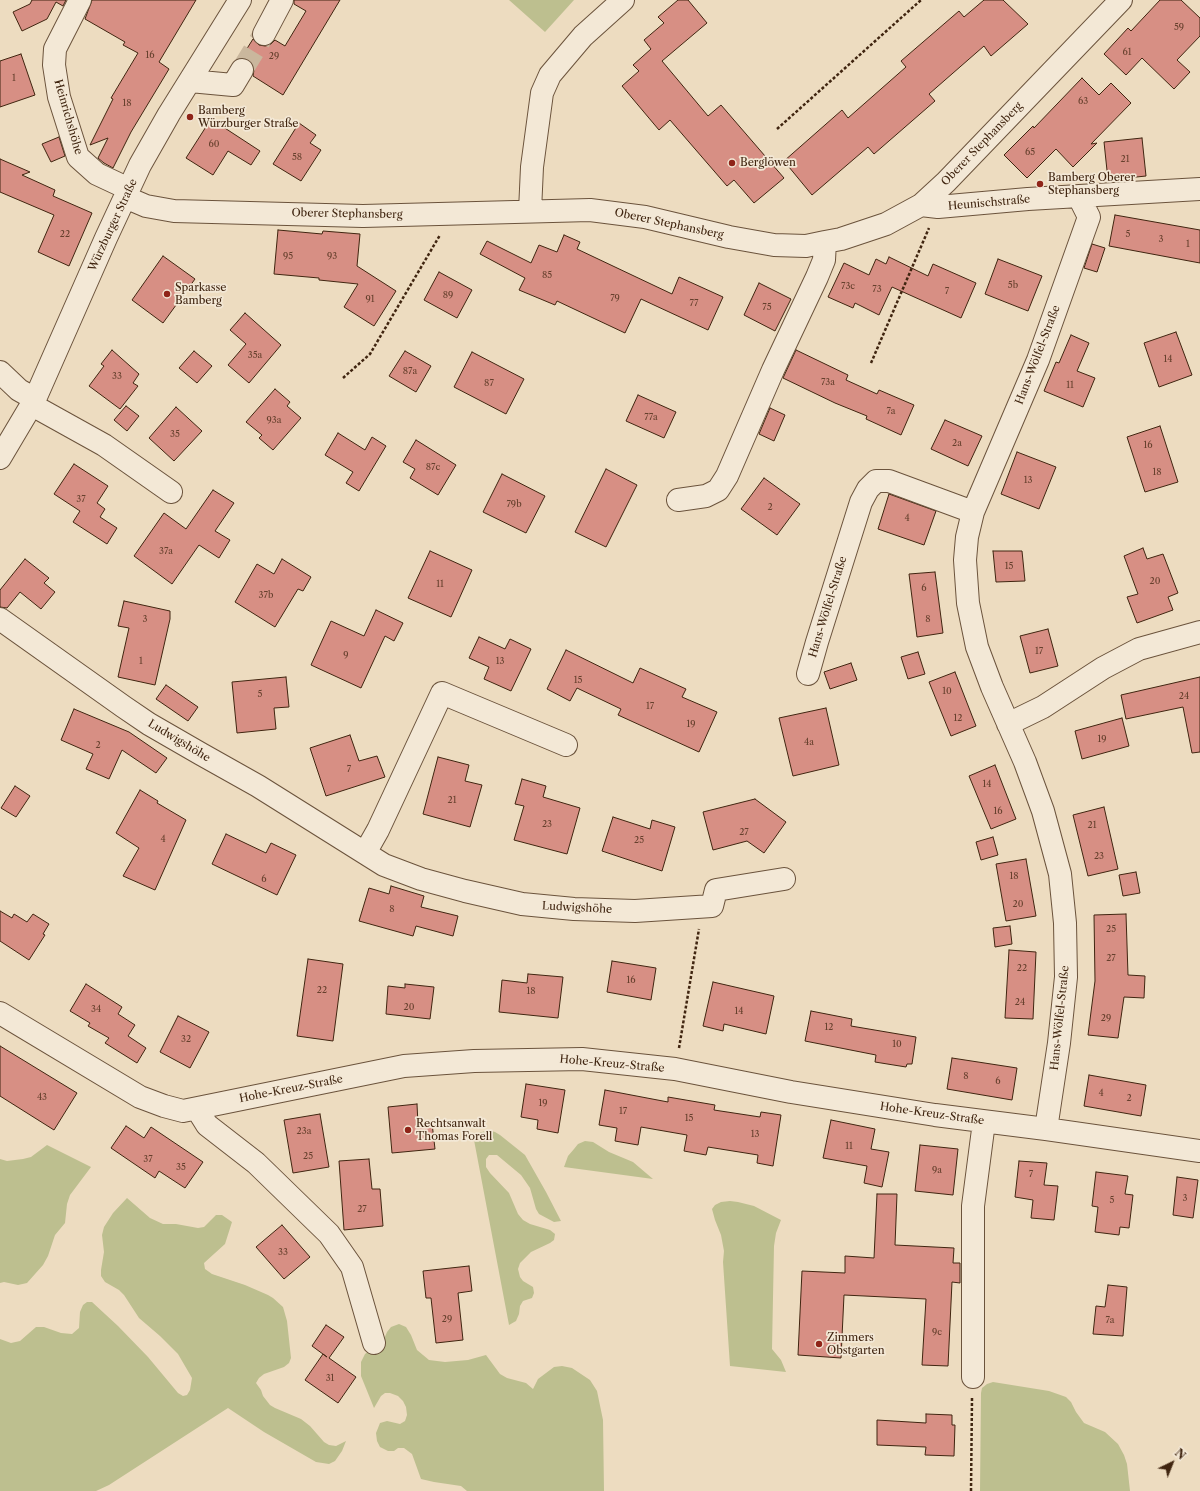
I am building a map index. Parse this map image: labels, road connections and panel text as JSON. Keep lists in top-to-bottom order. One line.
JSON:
{"streets":{"street":["Heinrichshöhe","Oberer Stephansberg","Heunischstraße","Würzburger Straße","Hans-Wölfel-Straße","Ludwigshöhe","Hohe-Kreuz-Straße"]},"crossings":[["Heinrichshöhe","Oberer Stephansberg"],["Heinrichshöhe","Würzburger Straße"],["Oberer Stephansberg","Heunischstraße"],["Oberer Stephansberg","Würzburger Straße"],["Heunischstraße","Hans-Wölfel-Straße"],["Hans-Wölfel-Straße","Hohe-Kreuz-Straße"]],"places":["Bamberg Würzburger Straße","Berglöwen","Bamberg Oberer Stephansberg","Sparkasse Bamberg","Rechtsanwalt Thomas Forell","Zimmers Obstgarten"],"house_numbers":["59","61","16","29","1","63","18","60","65","58","21","22","5","3","1","95","93","85","5b","73c","73","7","89","79","91","77","75","35a","14","87a","33","73a","87","11","7a","77a","93a","35","2a","16","87c","18","13","37","79b","2","4","37a","15","20","11","6","37b","3","8","17","9","1","13","15","10","5","24","17","12","19","19","4a","2","7","14","21","16","23","21","27","4","25","23","18","6","20","8","25","27","22","16","22","18","24","20","34","14","29","12","32","10","8","6","4","43","2","19","17","15","23a","13","11","25","37","35","9a","7","3","5","27","33","29","7a","9c","31"],"north":"top right"}
